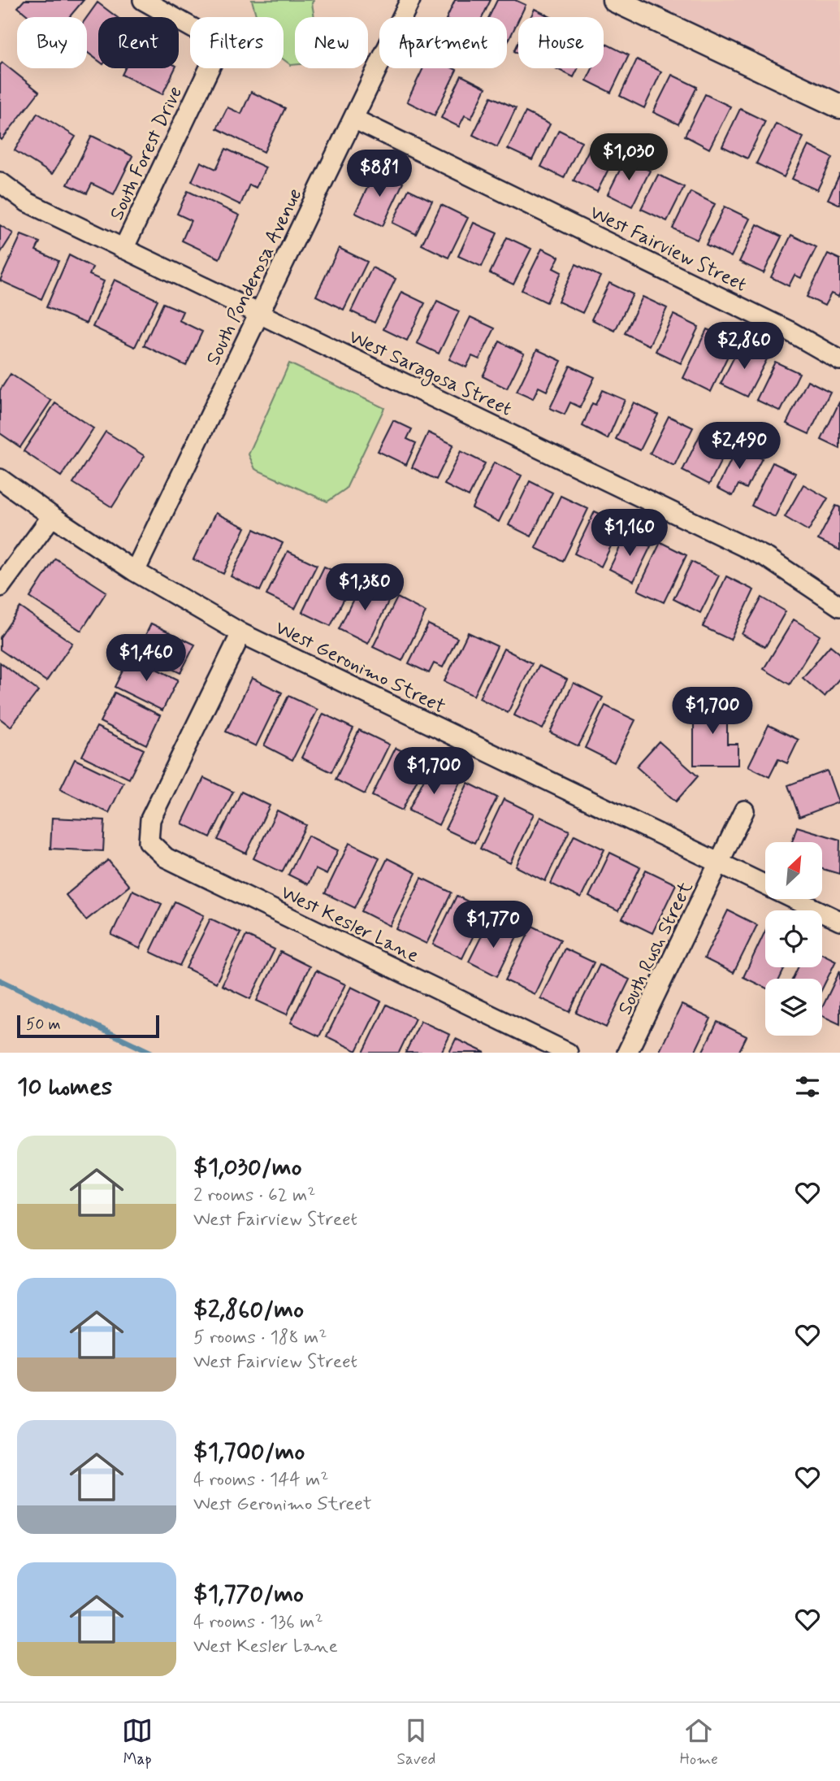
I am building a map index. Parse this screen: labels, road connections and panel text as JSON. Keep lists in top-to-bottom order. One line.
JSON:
{"streets":{"street":["South Forest Drive","West Fairview Street","South Ponderosa Avenue","West Saragosa Street","West Geronimo Street","West Kesler Lane","South Rush Street"]},"crossings":[["South Forest Drive","West Saragosa Street"],["West Fairview Street","South Ponderosa Avenue"],["South Ponderosa Avenue","West Saragosa Street"],["South Ponderosa Avenue","West Geronimo Street"],["West Geronimo Street","West Kesler Lane"],["West Geronimo Street","South Rush Street"]],"scale_bar":"50 m","north":"top right","page":{"chip":["Buy","Rent","Filters","New","Apartment","House"],"price":["$1,030","$881","$2,860","$2,490","$1,160","$1,380","$1,460","$1,700","$1,700","$1,770"],"scale":"50 m","heading":"10 homes","list":[{"name":"$1,030/mo","note":"2 rooms · 62 m² · West Fairview Street"},{"name":"$2,860/mo","note":"5 rooms · 188 m² · West Fairview Street"},{"name":"$1,700/mo","note":"4 rooms · 144 m² · West Geronimo Street"},{"name":"$1,770/mo","note":"4 rooms · 136 m² · West Kesler Lane"}],"tabs":["Map","Saved","Home"]}}
